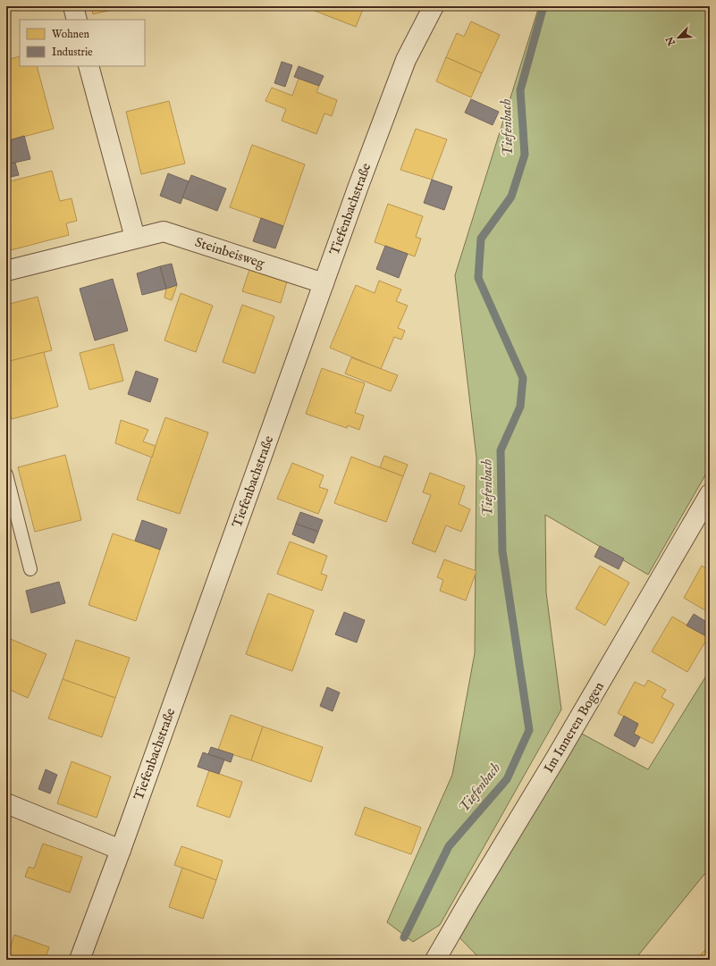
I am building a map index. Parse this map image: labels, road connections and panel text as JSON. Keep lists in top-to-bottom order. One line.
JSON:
{"streets":{"street":["Tiefenbachstraße","Steinbeisweg","Im Inneren Bogen"]},"crossings":[["Tiefenbachstraße","Steinbeisweg"]],"water":["Tiefenbach"],"legend":["Wohnen","Industrie"],"north":"bottom left"}
